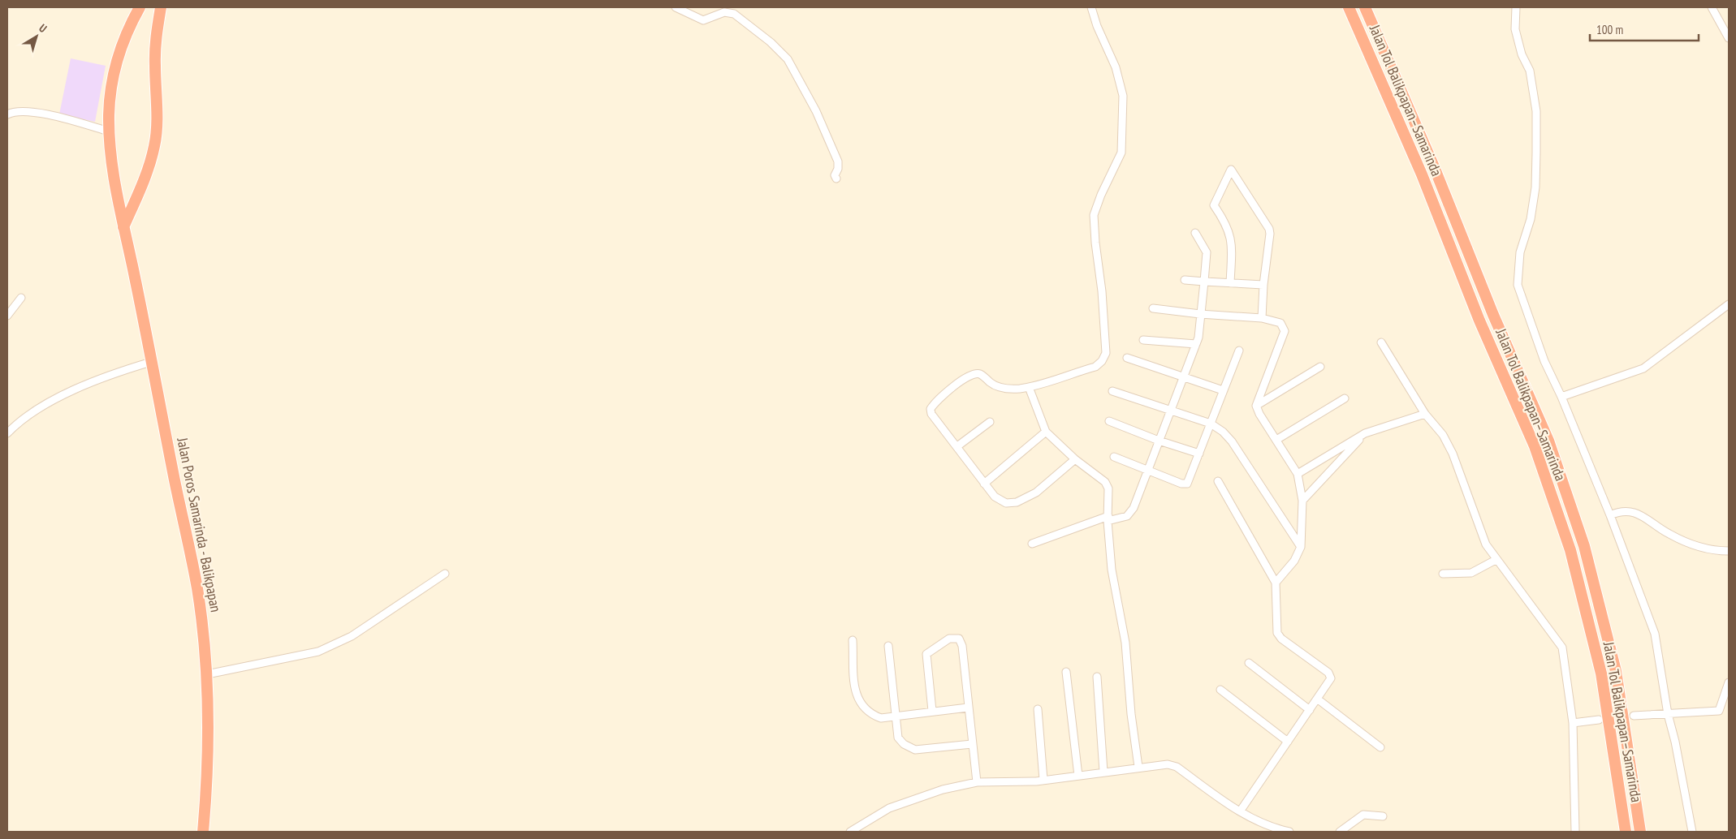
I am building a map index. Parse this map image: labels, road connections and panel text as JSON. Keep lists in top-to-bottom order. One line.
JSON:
{"streets":{"highway":["Jalan Tol Balikpapan–Samarinda","Jalan Poros Samarinda - Balikpapan"]},"scale_bar":"100 m","north":"top right"}
